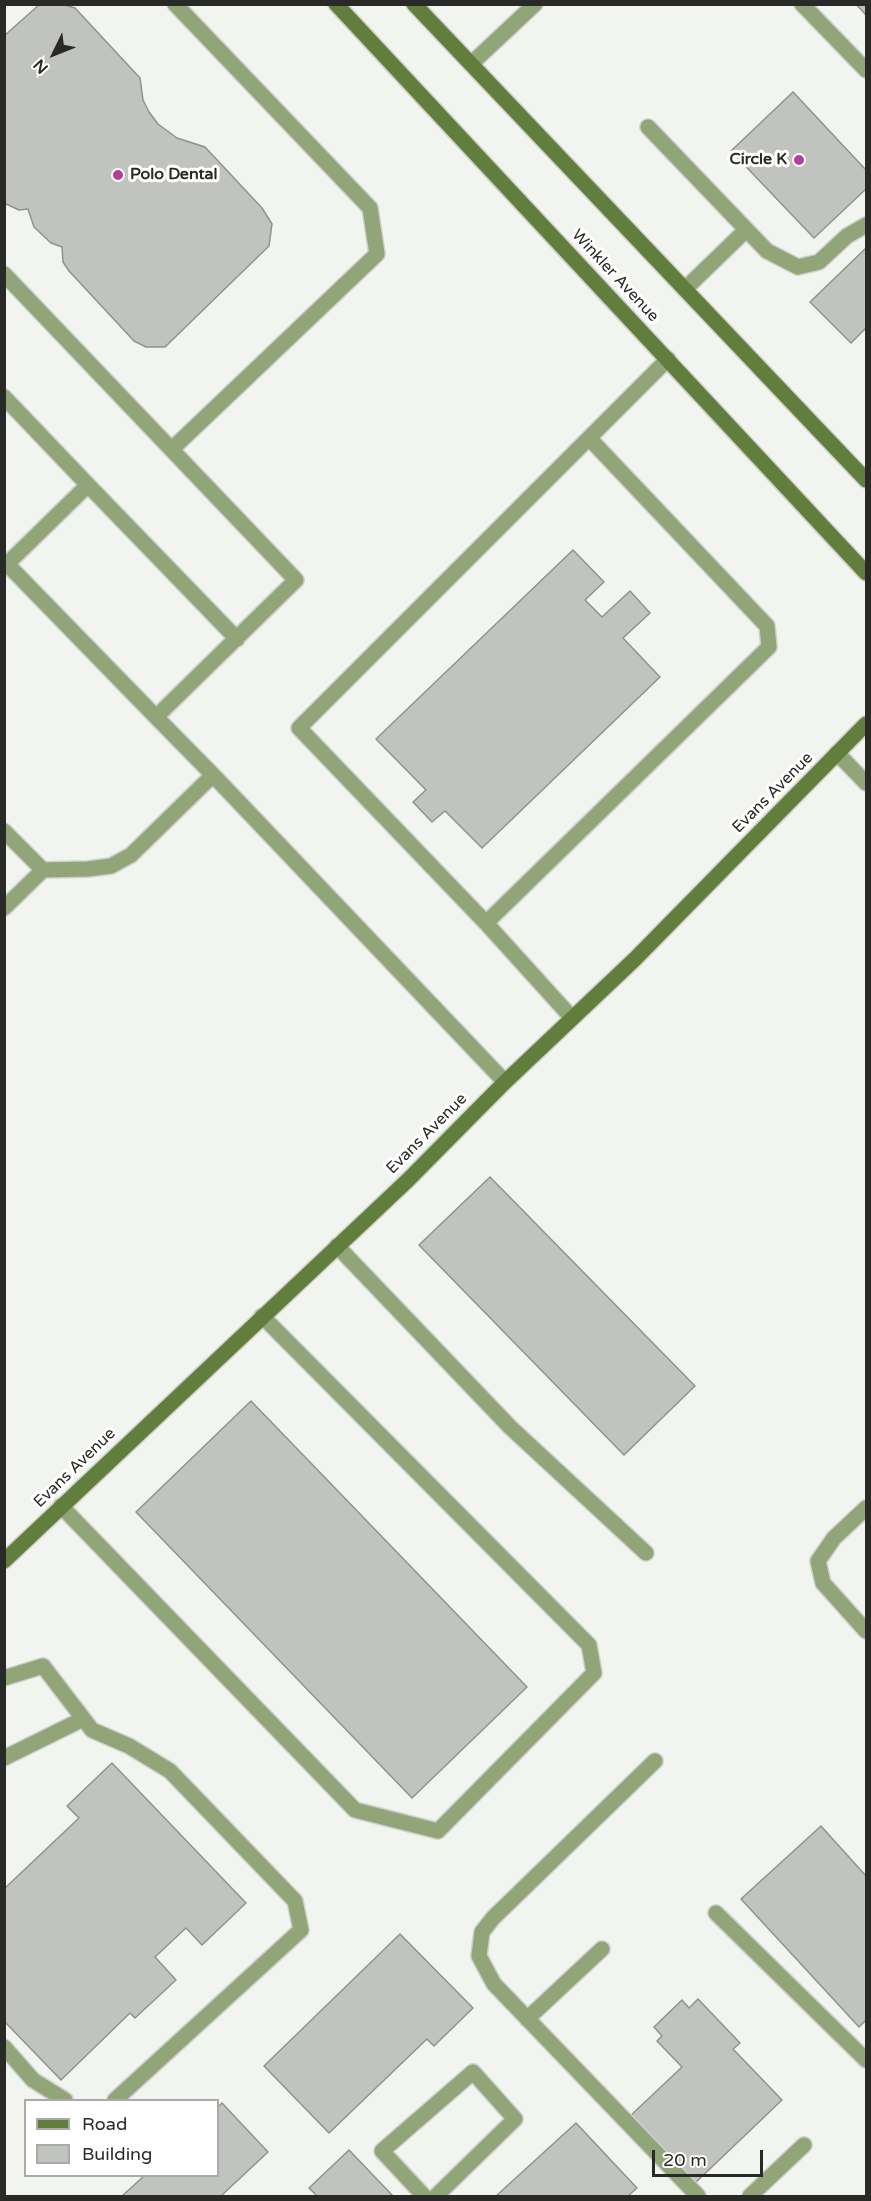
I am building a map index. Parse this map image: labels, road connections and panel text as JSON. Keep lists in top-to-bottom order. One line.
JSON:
{"streets":{"street":["Winkler Avenue","Evans Avenue"]},"places":["Circle K","Polo Dental"],"legend":["Road","Building"],"scale_bar":"20 m","north":"bottom left"}
